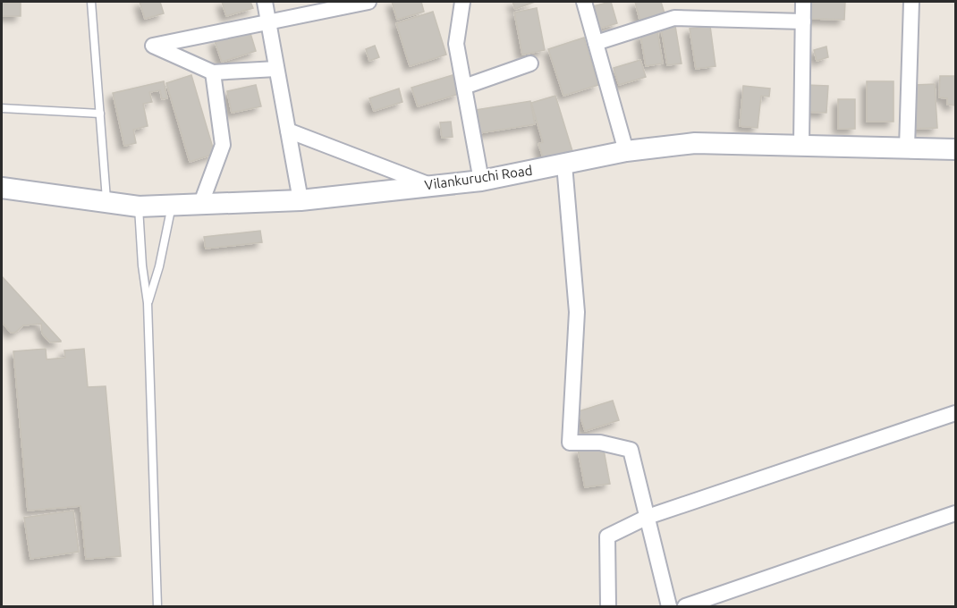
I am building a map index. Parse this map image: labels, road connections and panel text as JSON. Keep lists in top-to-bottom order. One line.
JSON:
{"streets":{"street":["Vilankuruchi Road"]}}
